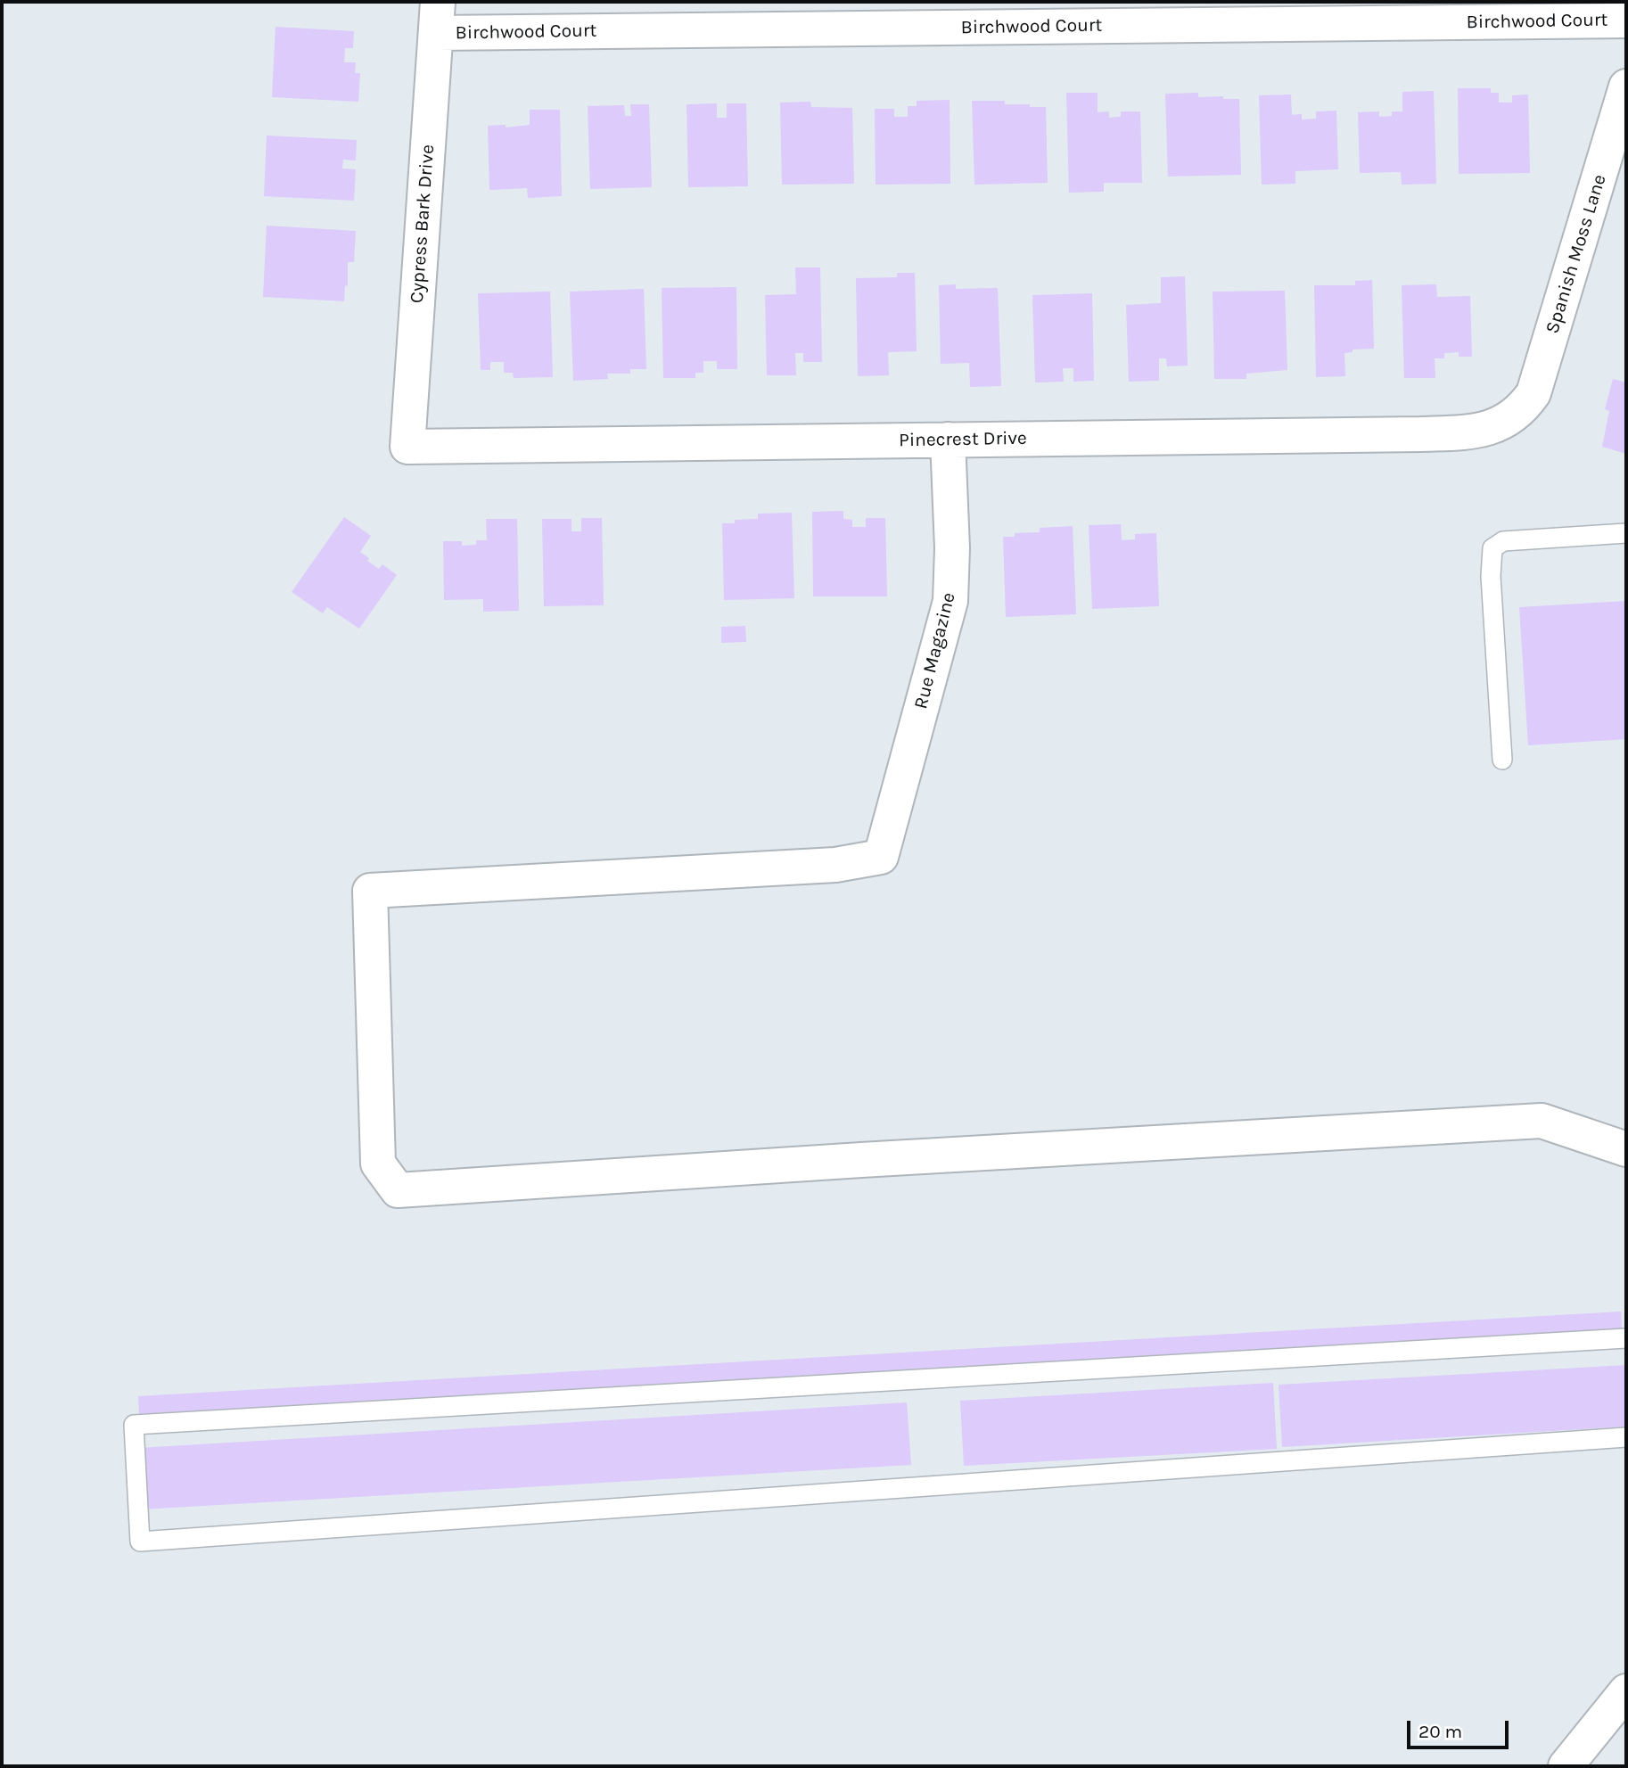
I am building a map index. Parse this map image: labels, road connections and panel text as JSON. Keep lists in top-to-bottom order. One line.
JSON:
{"streets":{"street":["Birchwood Court","Cypress Bark Drive","Spanish Moss Lane","Pinecrest Drive","Rue Magazine"]},"crossings":[["Birchwood Court","Cypress Bark Drive"],["Cypress Bark Drive","Pinecrest Drive"],["Spanish Moss Lane","Pinecrest Drive"],["Pinecrest Drive","Rue Magazine"]],"scale_bar":"20 m"}
